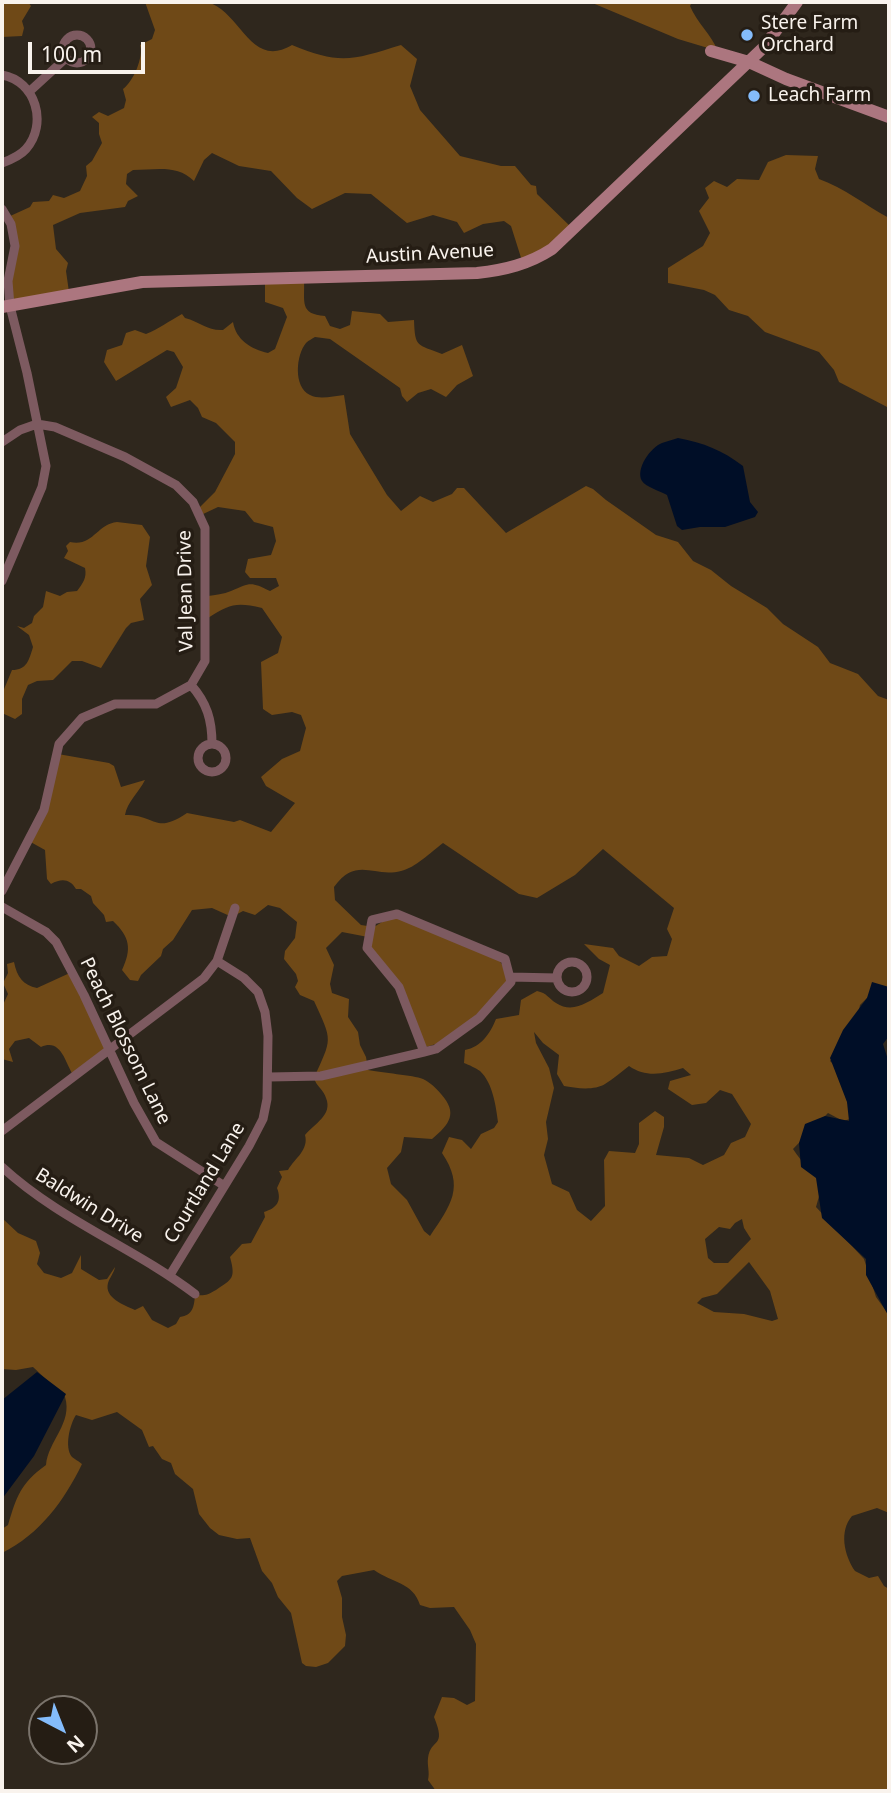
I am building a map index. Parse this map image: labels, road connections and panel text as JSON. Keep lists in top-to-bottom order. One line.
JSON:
{"streets":{"street":["Austin Avenue","Val Jean Drive","Peach Blossom Lane","Courtland Lane","Baldwin Drive"]},"crossings":[["Peach Blossom Lane","Courtland Lane"],["Courtland Lane","Baldwin Drive"]],"places":["Stere Farm Orchard","Leach Farm"],"scale_bar":"100 m","north":"bottom right"}
